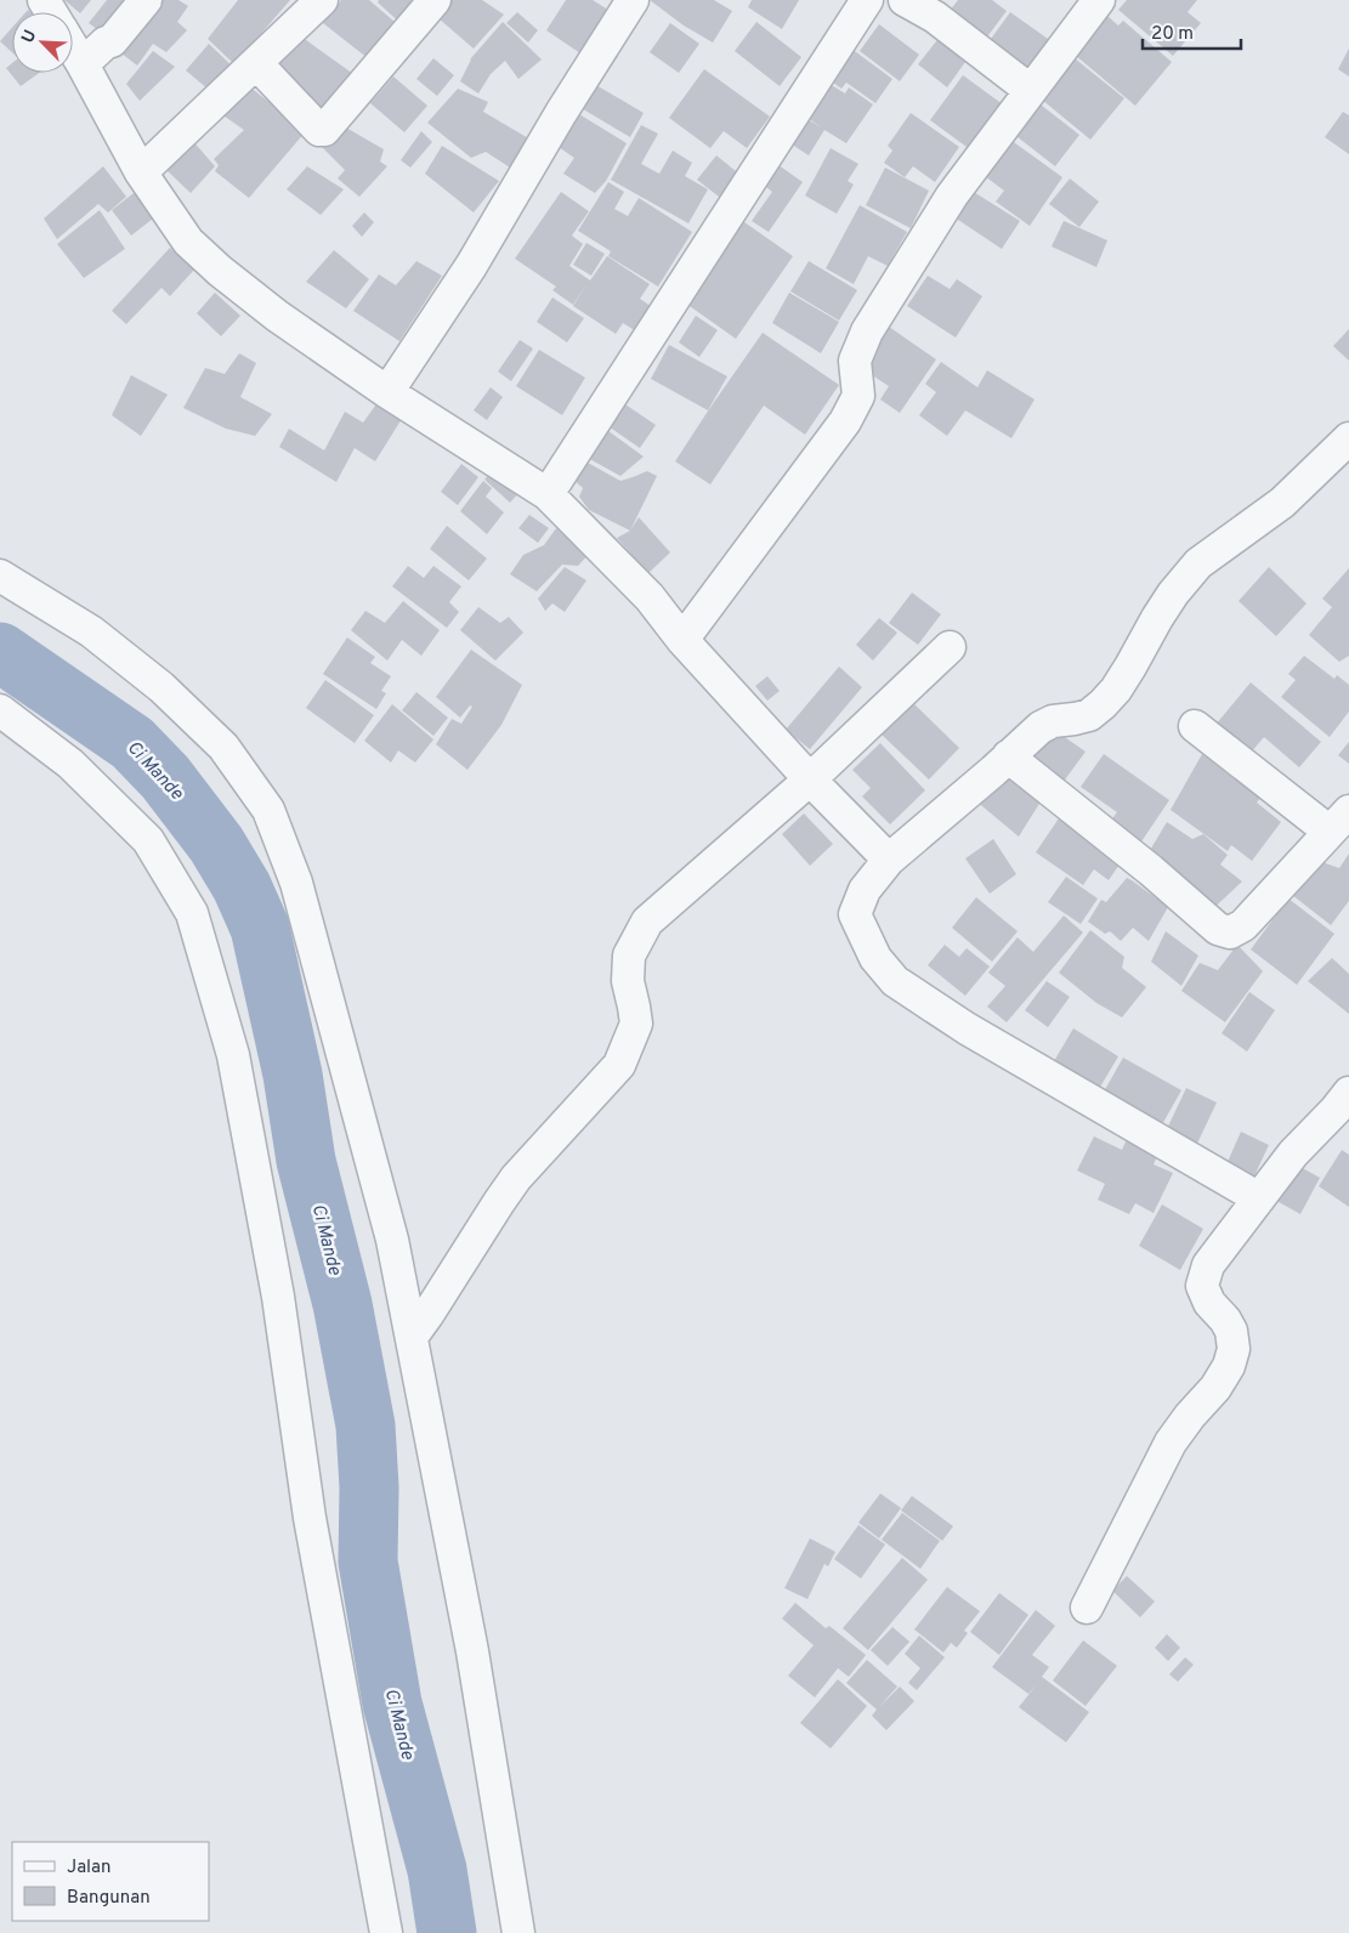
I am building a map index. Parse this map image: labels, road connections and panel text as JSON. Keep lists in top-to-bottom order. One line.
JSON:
{"water":["Ci Mande"],"legend":["Jalan","Bangunan"],"scale_bar":"20 m","north":"top left"}
